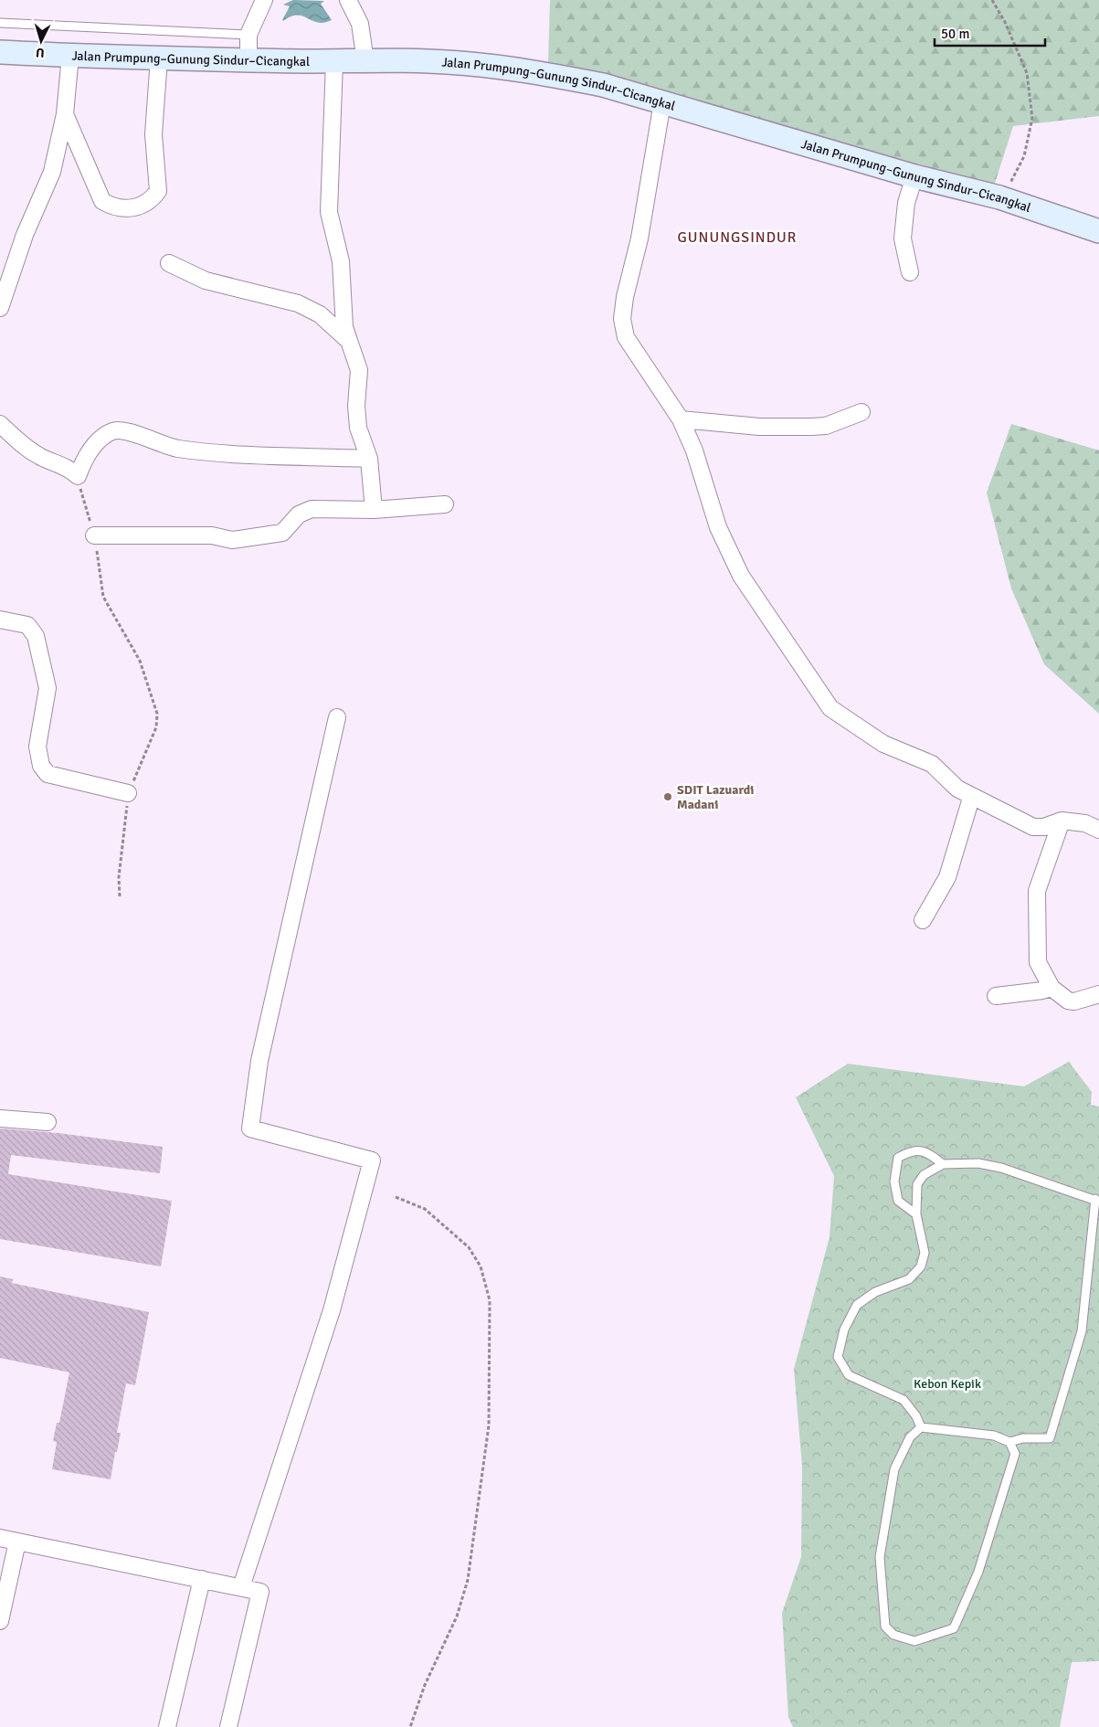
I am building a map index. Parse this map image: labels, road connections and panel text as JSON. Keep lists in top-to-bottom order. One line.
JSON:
{"streets":{"main road":["Jalan Prumpung–Gunung Sindur–Cicangkal"]},"districts":["GUNUNGSINDUR"],"parks":["Kebon Kepik"],"places":["SDIT Lazuardi Madani"],"scale_bar":"50 m","north":"bottom"}
